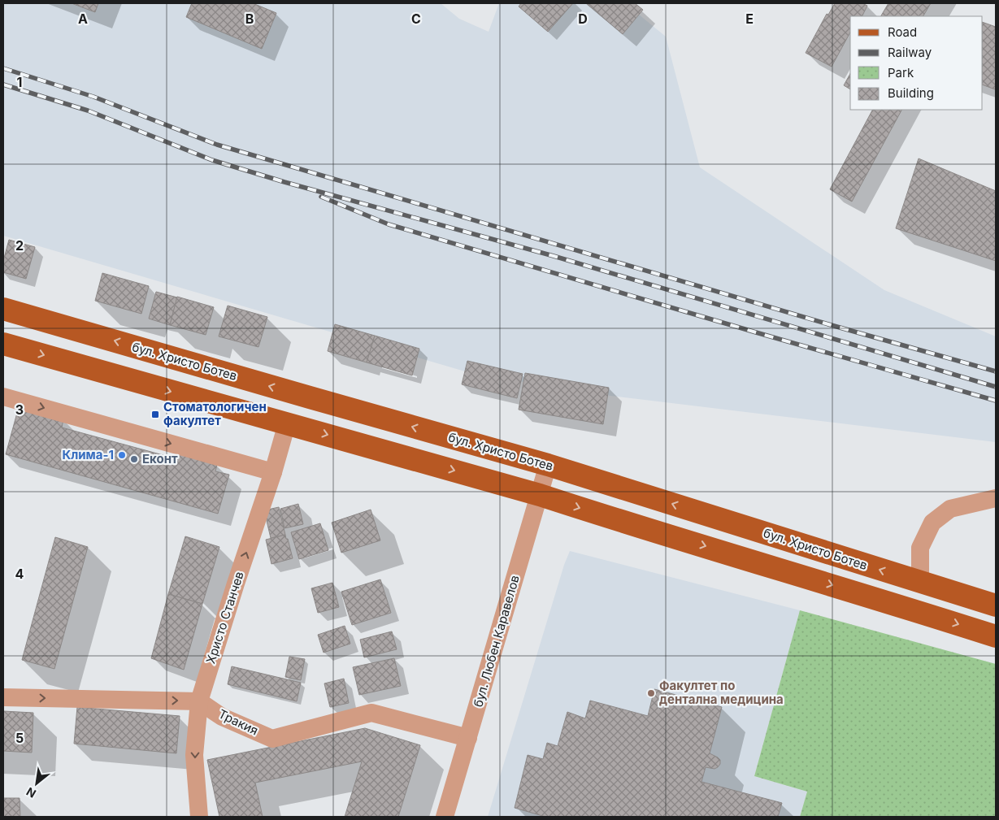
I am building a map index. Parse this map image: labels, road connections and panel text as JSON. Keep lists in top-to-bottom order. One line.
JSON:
{"streets":{"main road":["бул. Христо Ботев"],"street":["Христо Станчев","бул. Любен Каравелов","Тракия"]},"crossings":[["бул. Христо Ботев","бул. Любен Каравелов"],["Христо Станчев","Тракия"],["бул. Любен Каравелов","Тракия"]],"places":{"transit":["Стоматологичен факултет"],"other":["Клима-1","Еконт","Факултет по дентална медицина"]},"legend":["Road","Railway","Park","Building"],"north":"bottom left","grid":{"columns":["A","B","C","D","E"],"rows":["1","2","3","4","5"]}}
